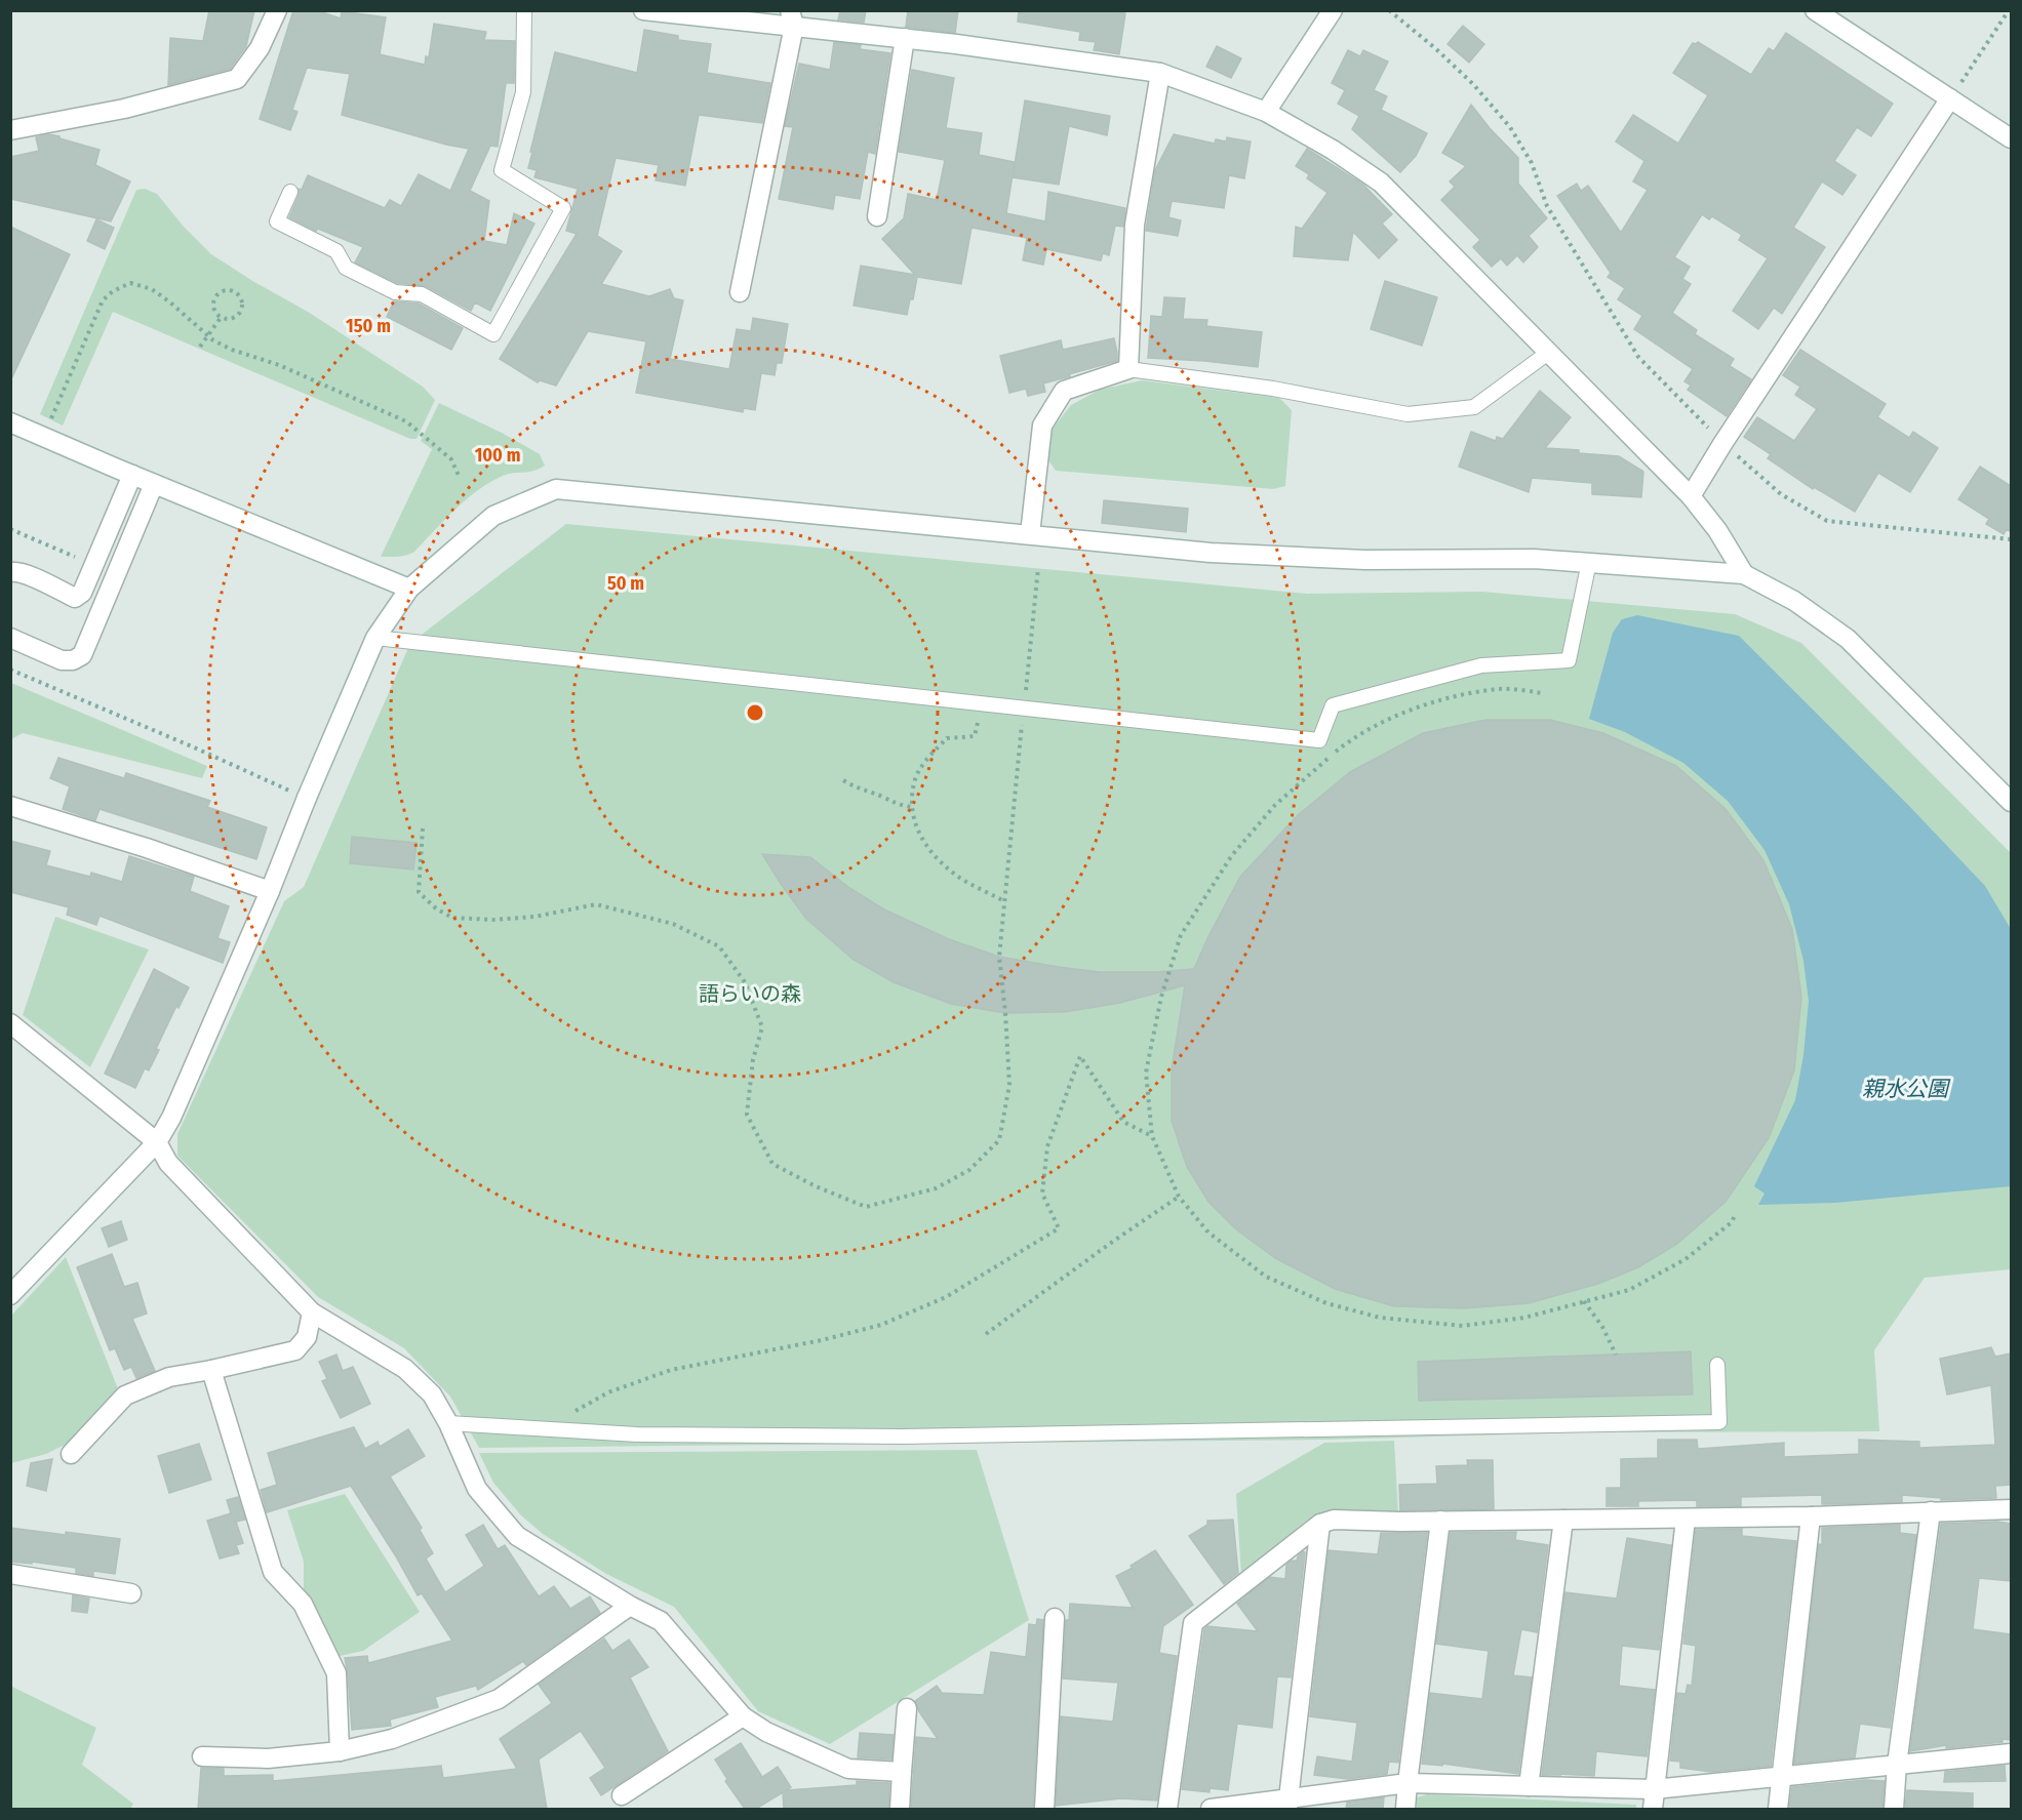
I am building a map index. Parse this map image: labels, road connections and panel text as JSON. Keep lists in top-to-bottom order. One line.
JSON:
{"water":["親水公園"],"parks":["語らいの森"],"rings":["150 m","100 m","50 m"]}
